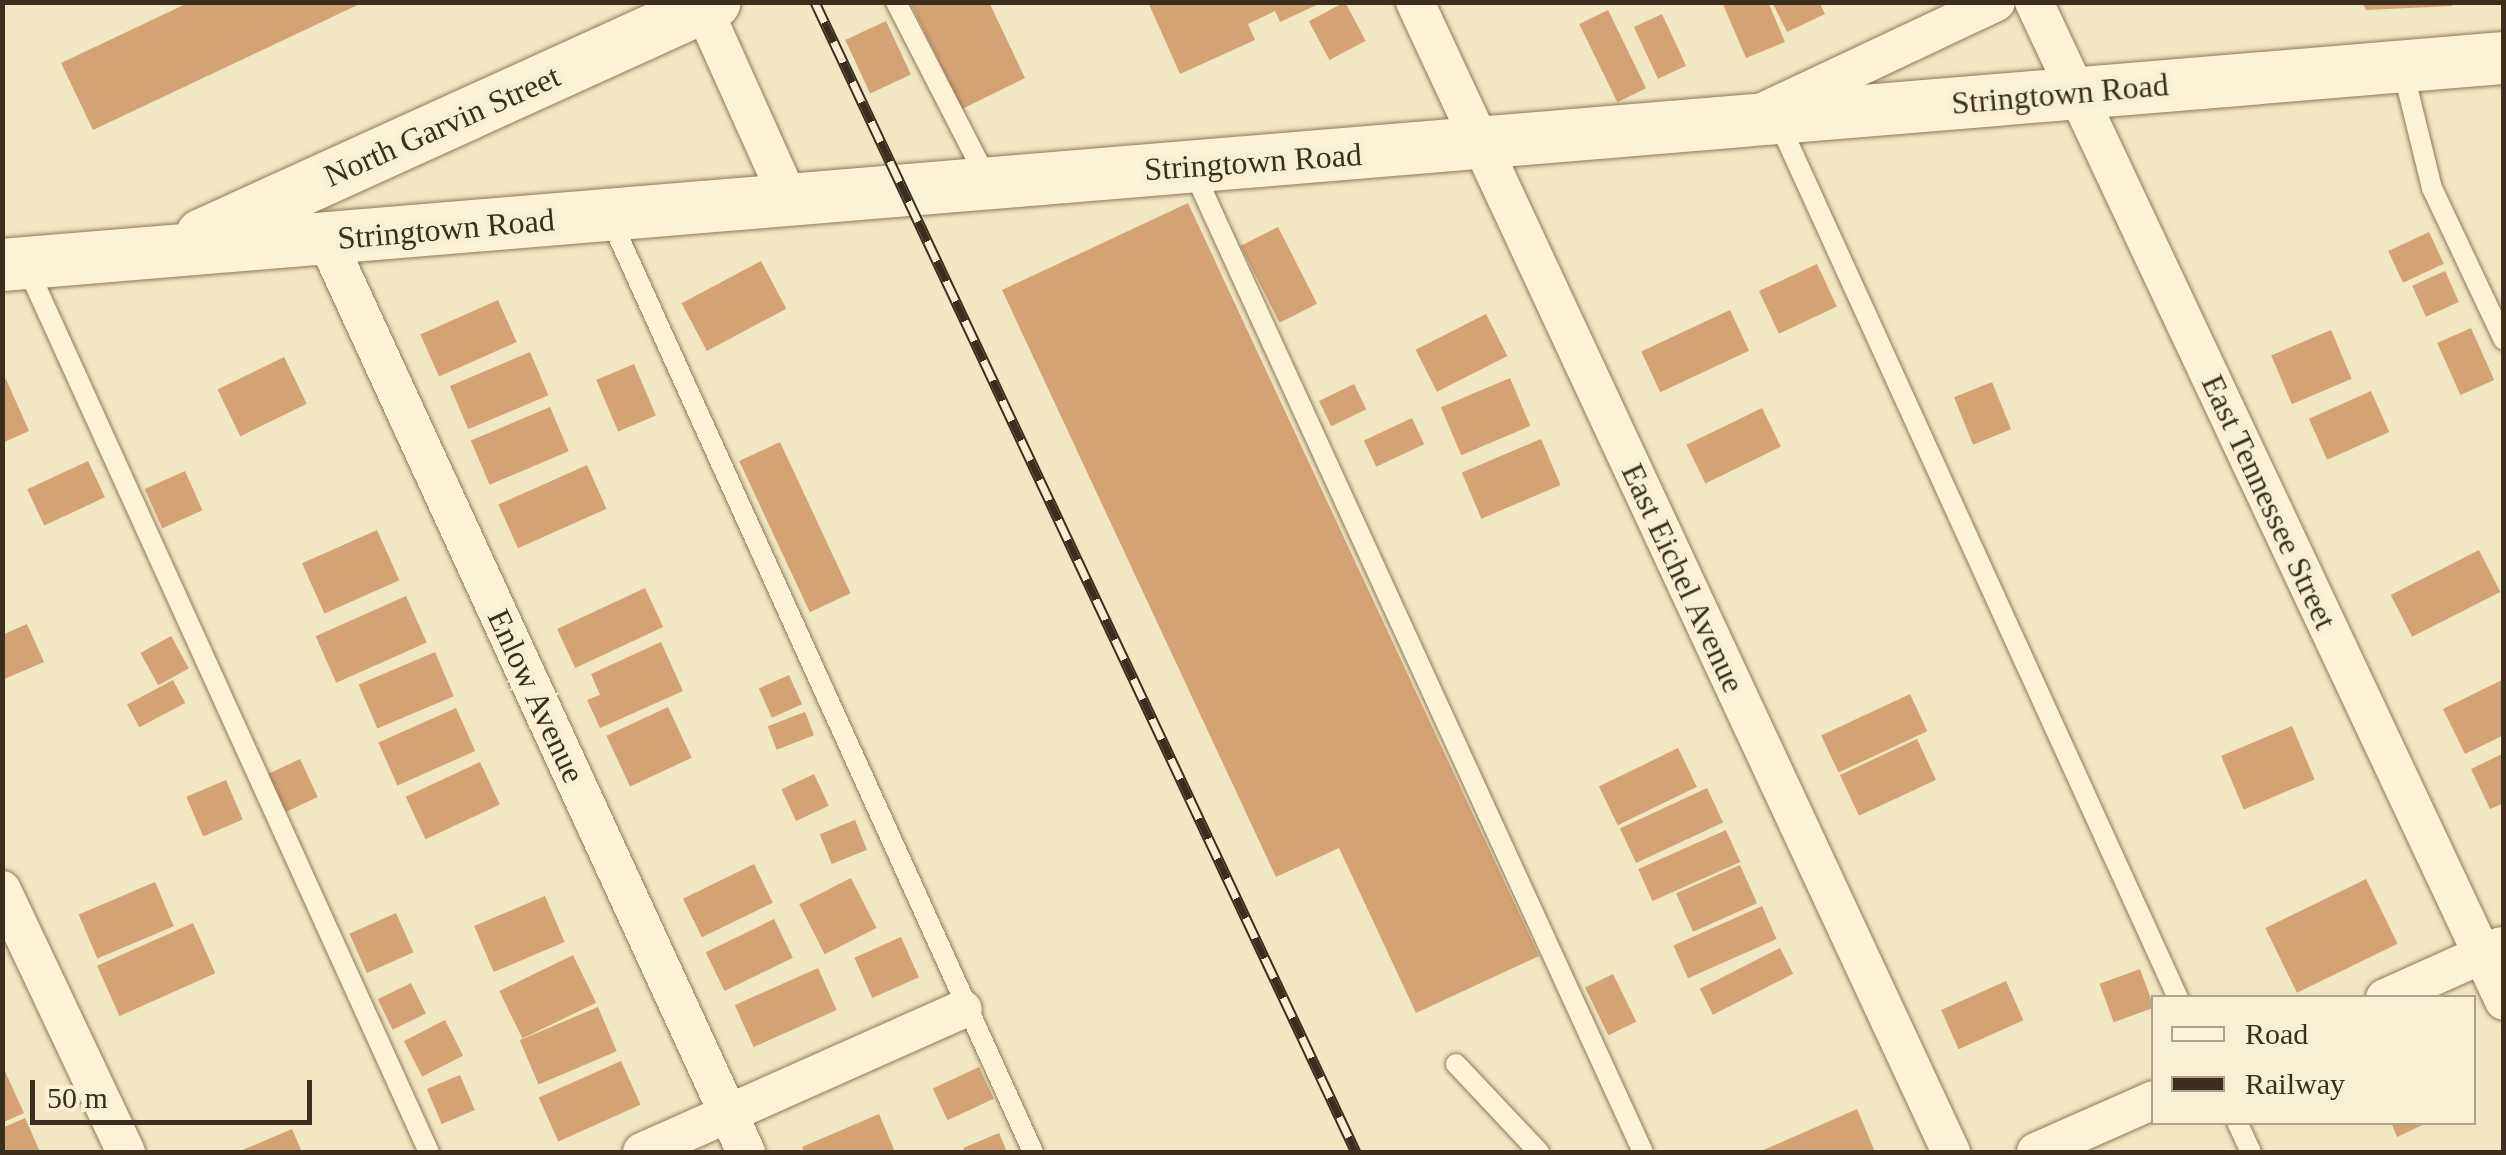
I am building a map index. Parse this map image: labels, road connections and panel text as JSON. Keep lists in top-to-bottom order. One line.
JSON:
{"streets":{"main road":["Stringtown Road","North Garvin Street"],"street":["East Tennessee Street","East Eichel Avenue","Enlow Avenue"]},"crossings":[["Stringtown Road","North Garvin Street"],["Stringtown Road","East Tennessee Street"],["Stringtown Road","East Eichel Avenue"],["Stringtown Road","Enlow Avenue"]],"legend":["Road","Railway"],"scale_bar":"50 m"}
